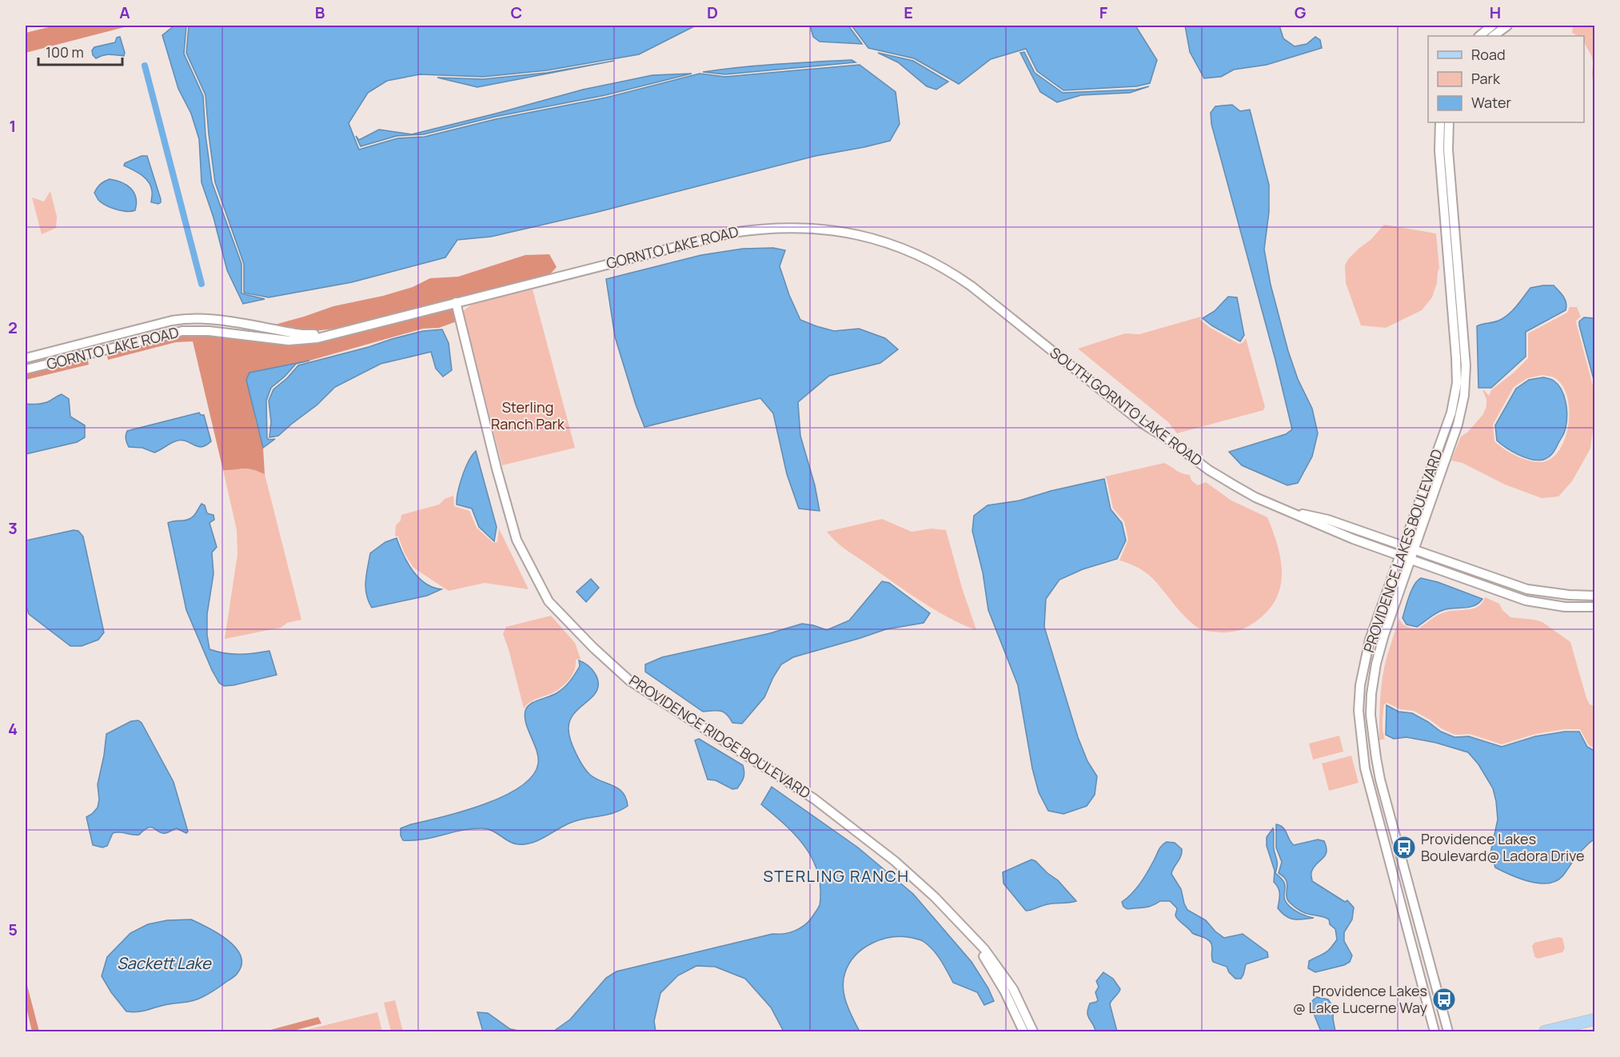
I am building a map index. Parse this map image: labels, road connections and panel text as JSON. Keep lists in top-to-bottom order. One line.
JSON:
{"streets":{"street":["GORNTO LAKE ROAD","SOUTH GORNTO LAKE ROAD","PROVIDENCE LAKES BOULEVARD","PROVIDENCE RIDGE BOULEVARD"]},"crossings":[["GORNTO LAKE ROAD","SOUTH GORNTO LAKE ROAD"],["GORNTO LAKE ROAD","PROVIDENCE RIDGE BOULEVARD"],["SOUTH GORNTO LAKE ROAD","PROVIDENCE LAKES BOULEVARD"]],"districts":["STERLING RANCH"],"water":["Sackett Lake"],"parks":["Sterling Ranch Park"],"places":{"bus stop":["Providence Lakes Boulevard@ Ladora Drive","Providence Lakes @ Lake Lucerne Way"]},"legend":["Road","Park","Water"],"scale_bar":"100 m","grid":{"columns":["A","B","C","D","E","F","G","H"],"rows":["1","2","3","4","5"]}}
